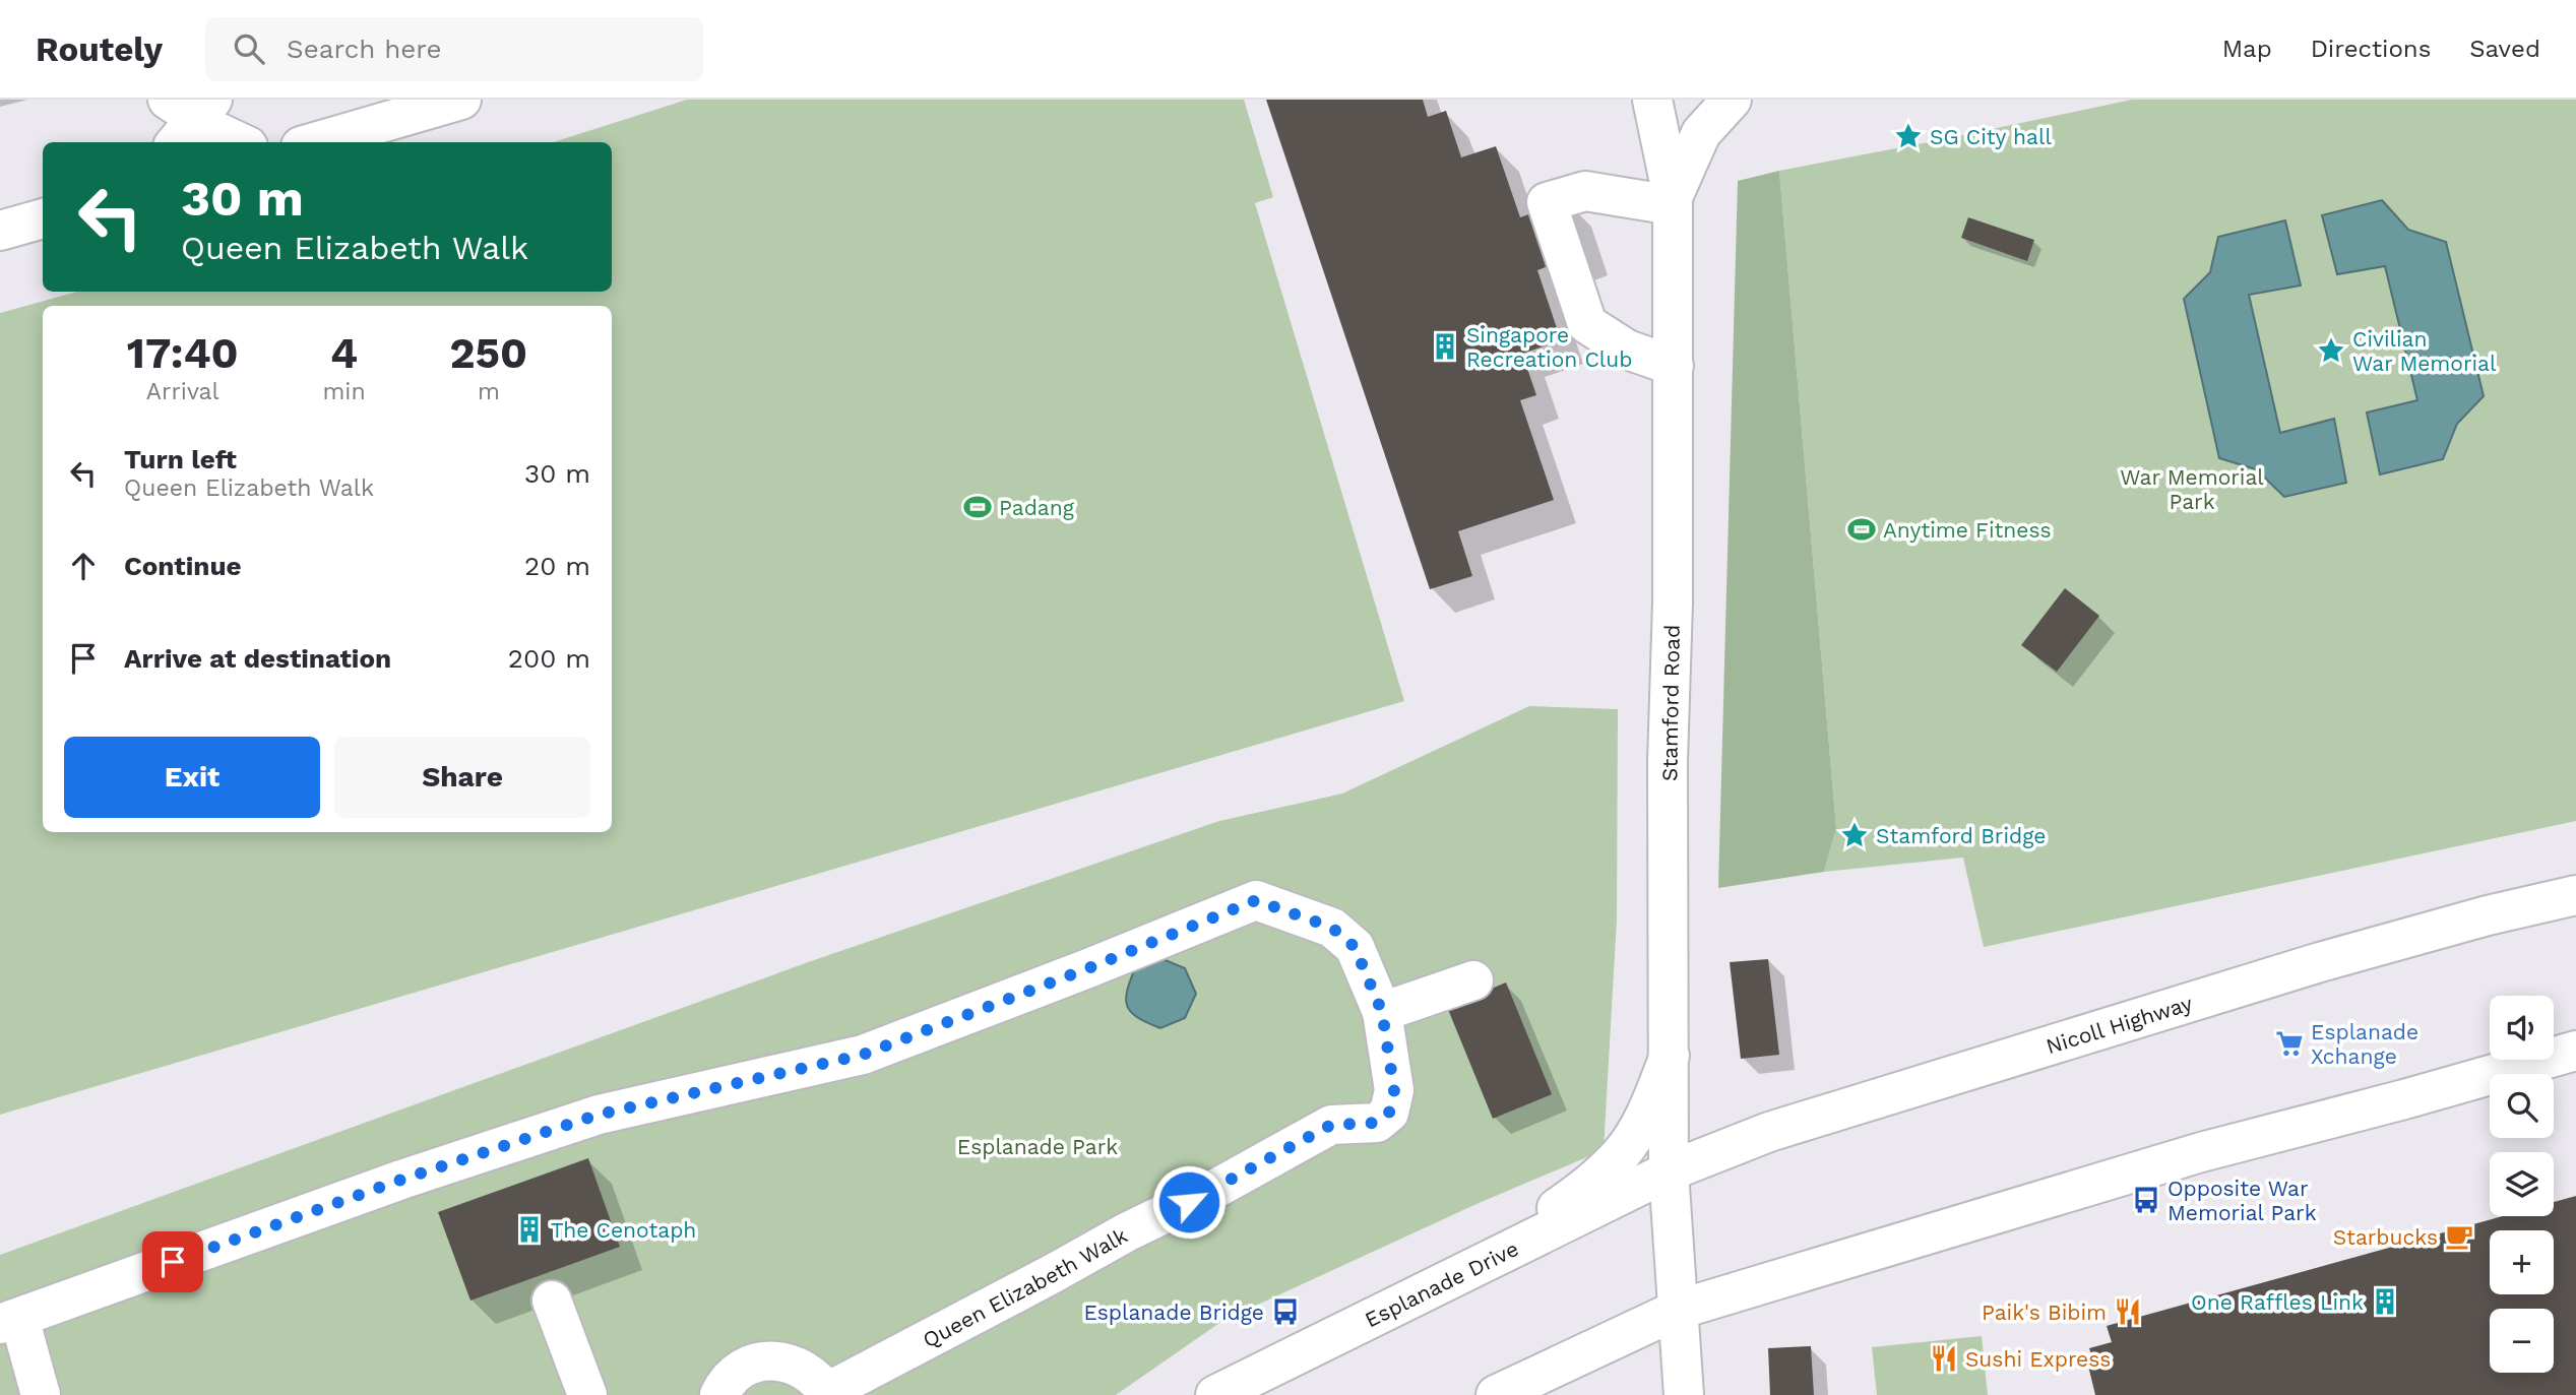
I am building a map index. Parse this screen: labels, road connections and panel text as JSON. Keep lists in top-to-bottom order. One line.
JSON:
{"streets":{"main road":["Stamford Road","Nicoll Highway","Esplanade Drive","Queen Elizabeth Walk"]},"crossings":[["Stamford Road","Nicoll Highway"],["Stamford Road","Esplanade Drive"],["Nicoll Highway","Esplanade Drive"]],"parks":["War Memorial Park","Esplanade Park"],"places":{"place":["SG City hall","Civilian War Memorial","Stamford Bridge"],"building":["Singapore Recreation Club","The Cenotaph","One Raffles Link"],"sports":["Padang","Anytime Fitness"],"supermarket":["Esplanade Xchange"],"bus stop":["Opposite War Memorial Park","Esplanade Bridge"],"cafe":["Starbucks"],"restaurant":["Paik's Bibim","Sushi Express"]},"page":{"header":"Routely","search":"Search here","nav":["Map","Directions","Saved"],"turn":["30 m","Queen Elizabeth Walk"],"eta":["17:40","Arrival","4","min","250","m"],"list":[{"name":"Turn left","note":"Queen Elizabeth Walk","value":"30 m"},{"name":"Continue","value":"20 m"},{"name":"Arrive at destination","value":"200 m"}],"buttons":["Exit","Share"],"map_buttons":["+","−"]}}
